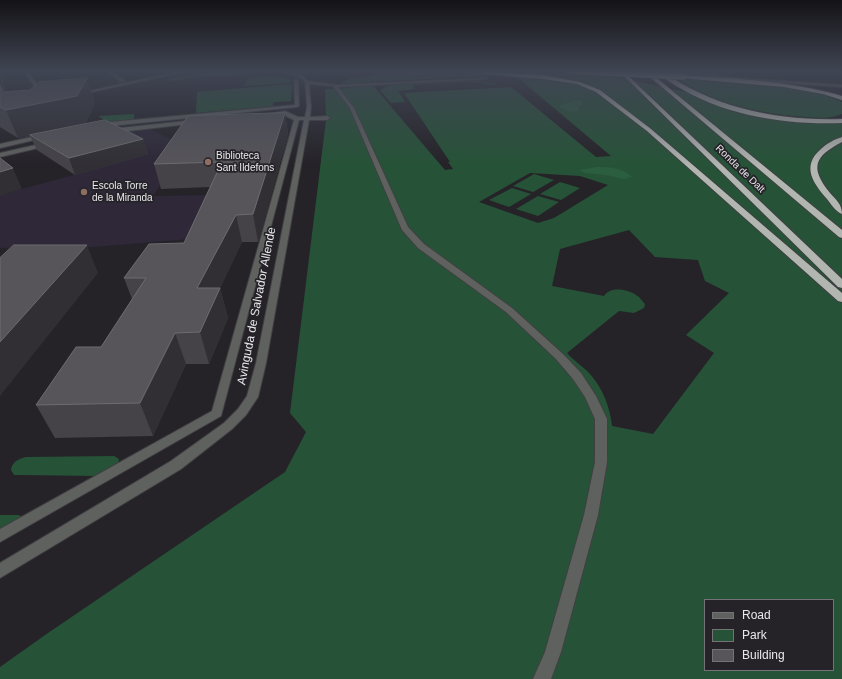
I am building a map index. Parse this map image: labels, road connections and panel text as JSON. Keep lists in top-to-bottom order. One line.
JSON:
{"streets":{"highway":["Ronda de Dalt"],"street":["Avinguda de Salvador Allende"]},"places":["Biblioteca Sant Ildefons","Escola Torre de la Miranda"],"legend":["Road","Park","Building"]}
